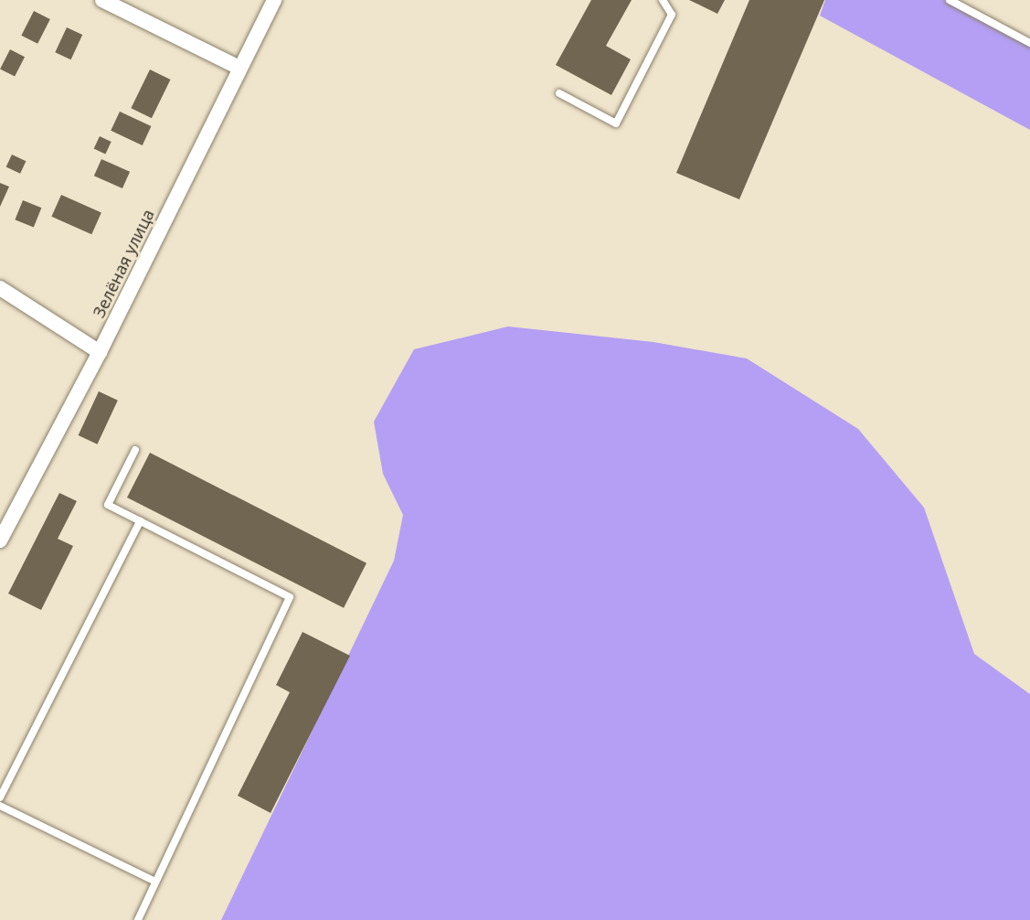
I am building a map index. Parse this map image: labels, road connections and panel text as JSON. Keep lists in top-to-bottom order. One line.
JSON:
{"streets":{"street":["Зелёная улица"]}}
